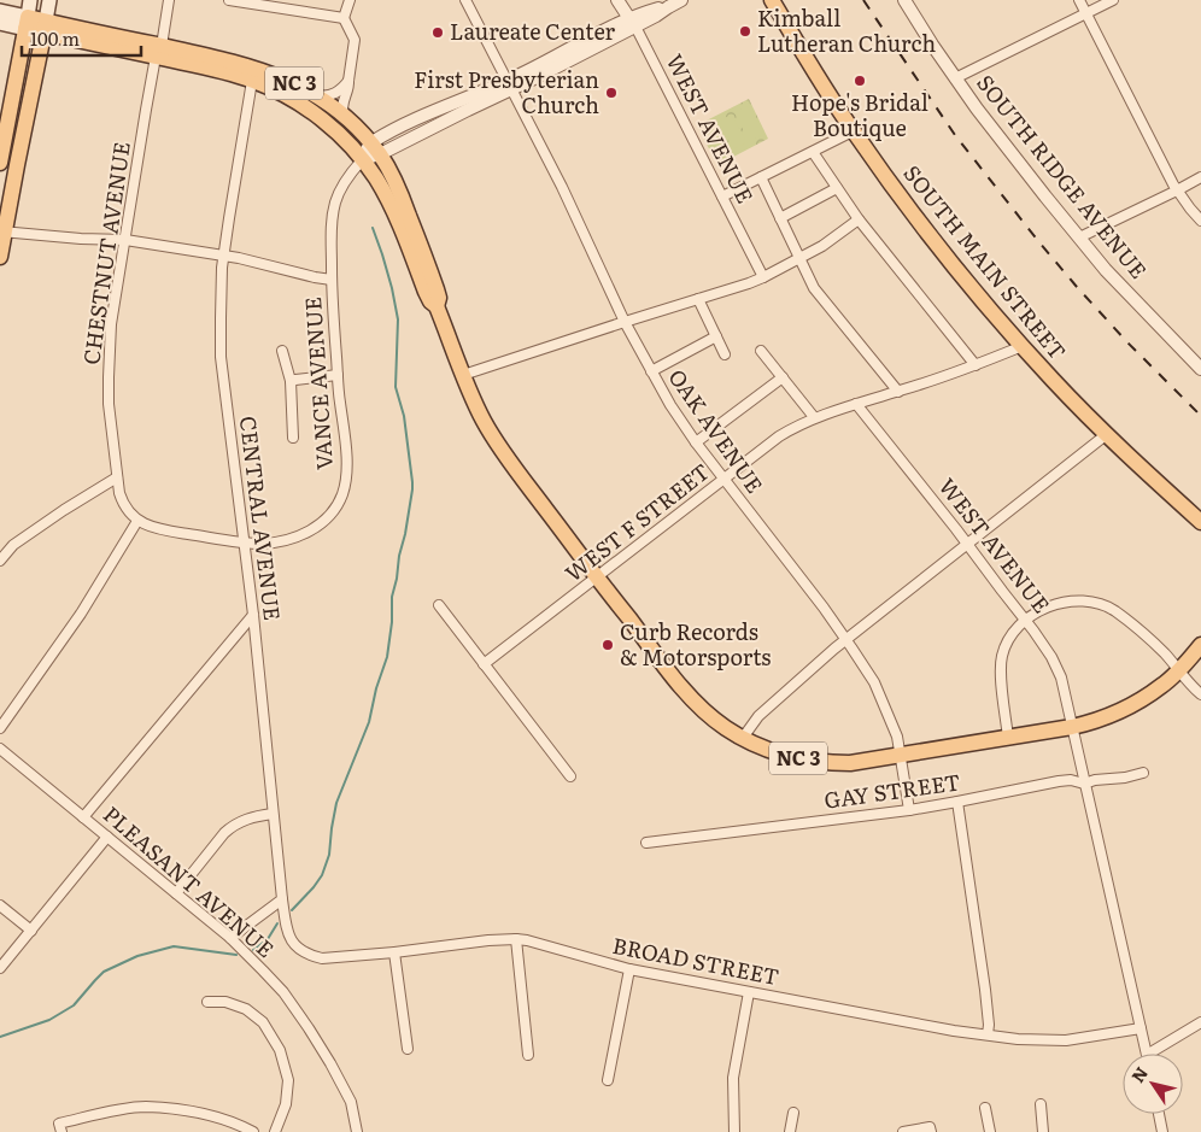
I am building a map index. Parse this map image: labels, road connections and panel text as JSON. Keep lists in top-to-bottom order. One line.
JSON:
{"streets":{"main road":["NC 3","SOUTH MAIN STREET"],"street":["WEST AVENUE","SOUTH RIDGE AVENUE","CHESTNUT AVENUE","VANCE AVENUE","OAK AVENUE","CENTRAL AVENUE","WEST F STREET","GAY STREET","PLEASANT AVENUE","BROAD STREET"]},"crossings":[["NC 3","WEST AVENUE"],["NC 3","CHESTNUT AVENUE"],["NC 3","VANCE AVENUE"],["NC 3","OAK AVENUE"],["NC 3","CENTRAL AVENUE"],["NC 3","WEST F STREET"],["WEST AVENUE","WEST F STREET"],["WEST AVENUE","GAY STREET"],["WEST AVENUE","BROAD STREET"],["SOUTH MAIN STREET","WEST F STREET"],["VANCE AVENUE","CENTRAL AVENUE"],["OAK AVENUE","WEST F STREET"],["OAK AVENUE","GAY STREET"],["CENTRAL AVENUE","BROAD STREET"]],"places":["Kimball Lutheran Church","Laureate Center","Hope's Bridal Boutique","First Presbyterian Church","Curb Records & Motorsports"],"scale_bar":"100 m","north":"top left"}
